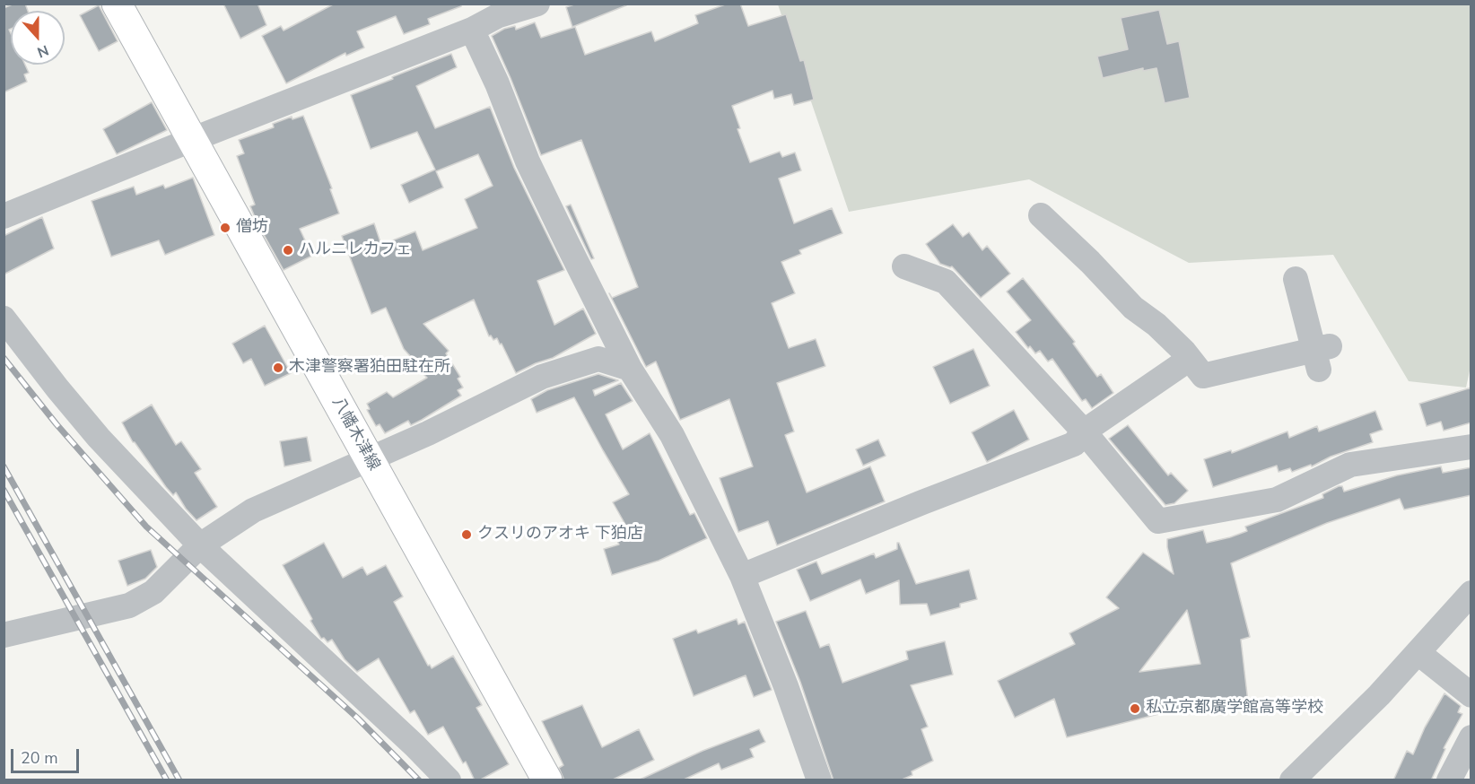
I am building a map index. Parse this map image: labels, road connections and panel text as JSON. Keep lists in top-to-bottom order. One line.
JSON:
{"streets":{"main road":["八幡木津線"]},"places":["僧坊","ハルニレカフェ","木津警察署狛田駐在所","クスリのアオキ 下狛店","私立京都廣学館高等学校"],"scale_bar":"20 m","north":"bottom"}
